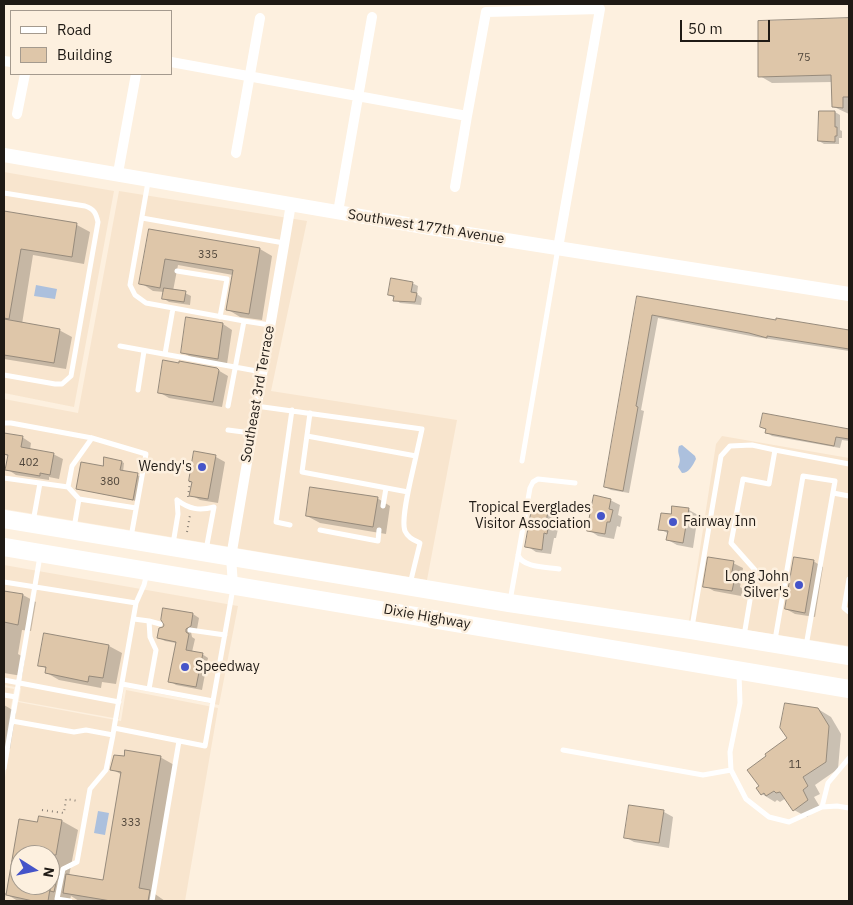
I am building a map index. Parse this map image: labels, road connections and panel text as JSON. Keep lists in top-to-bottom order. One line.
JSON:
{"streets":{"highway":["Dixie Highway"],"main road":["Southwest 177th Avenue"],"street":["Southeast 3rd Terrace"]},"crossings":[["Southwest 177th Avenue","Southeast 3rd Terrace"],["Southeast 3rd Terrace","Dixie Highway"]],"places":["Wendy's","Tropical Everglades Visitor Association","Fairway Inn","Long John Silver's","Speedway"],"house_numbers":["75","335","402","380","11","333"],"legend":["Road","Building"],"scale_bar":"50 m","north":"right"}
